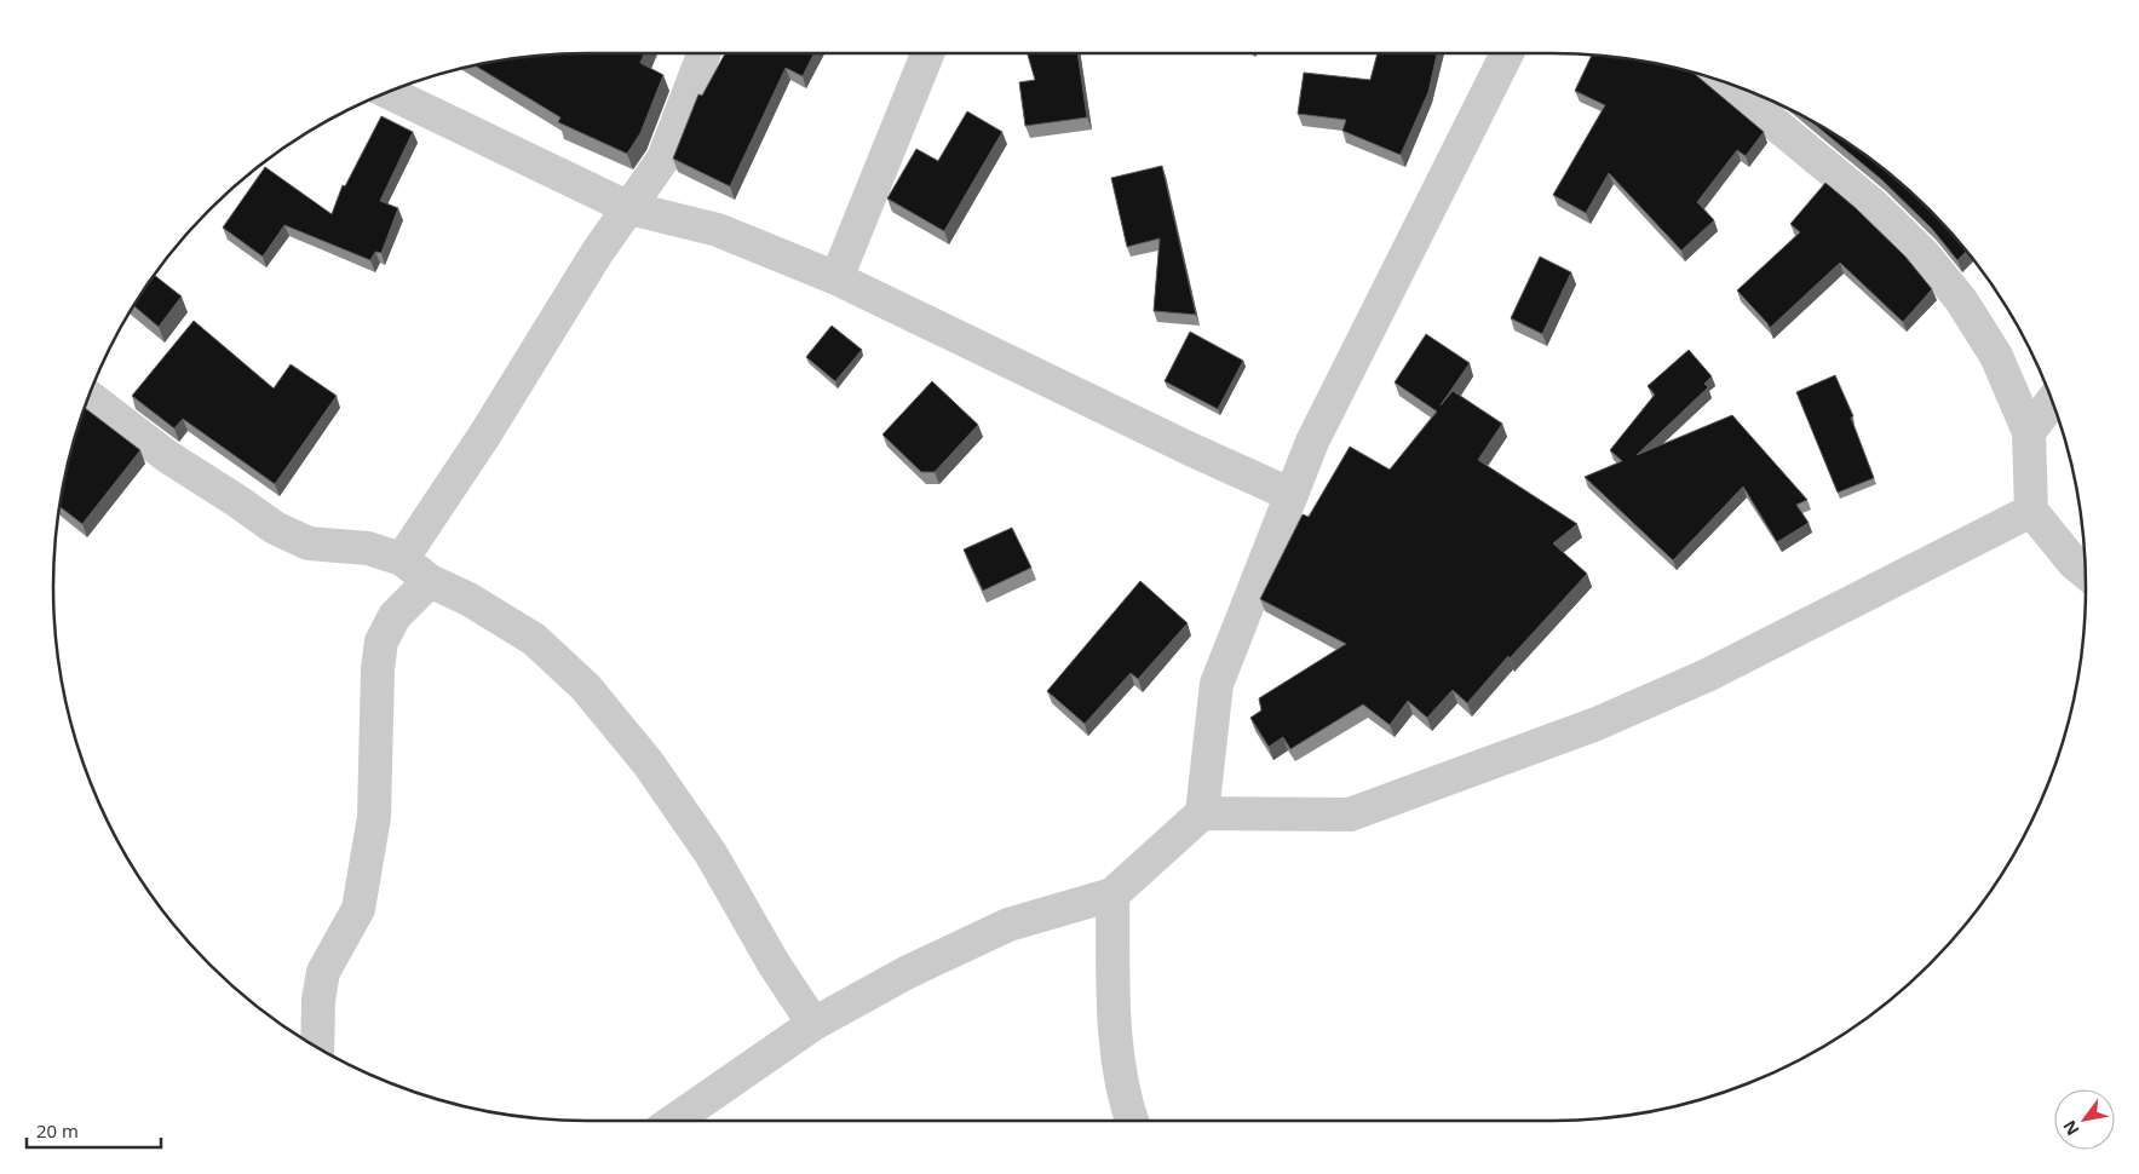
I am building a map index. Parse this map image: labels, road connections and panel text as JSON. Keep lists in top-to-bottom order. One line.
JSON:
{"scale_bar":"20 m","north":"bottom left"}
